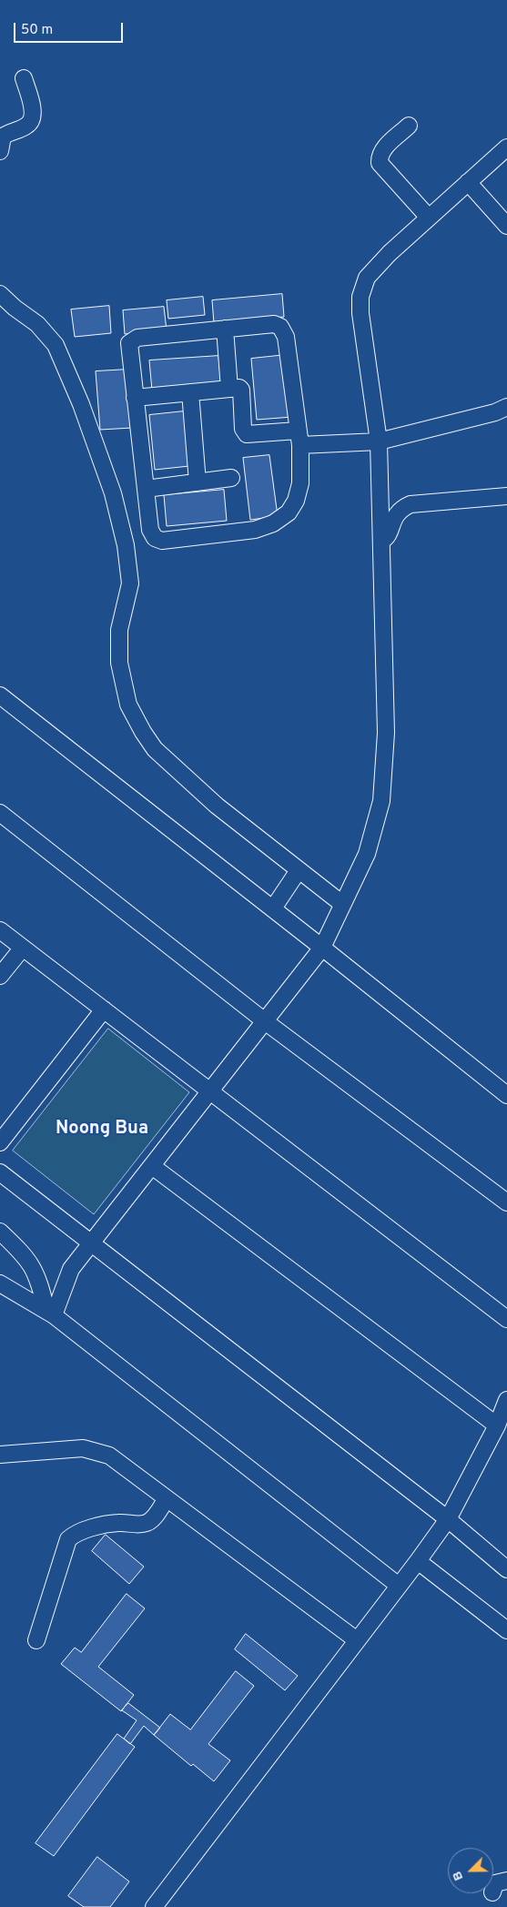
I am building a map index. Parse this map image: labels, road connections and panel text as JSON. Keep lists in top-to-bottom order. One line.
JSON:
{"districts":["Noong Bua"],"scale_bar":"50 m","north":"bottom left"}
